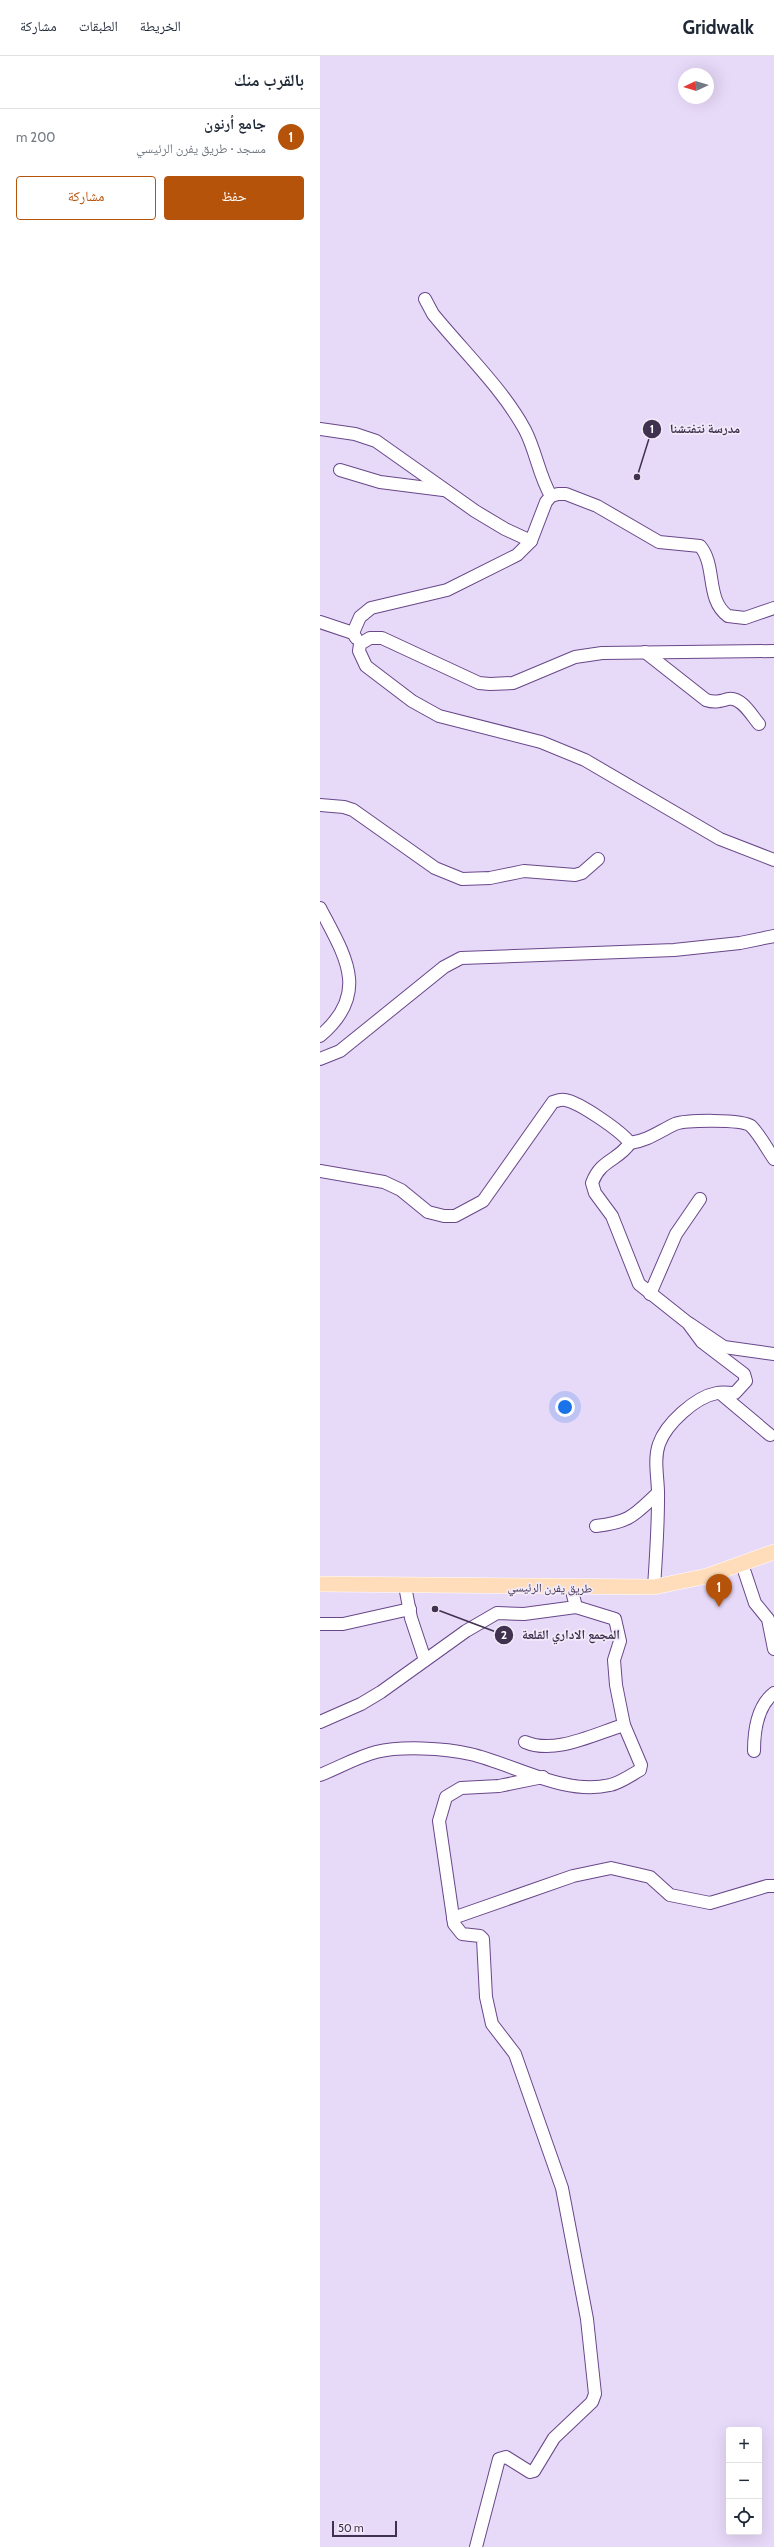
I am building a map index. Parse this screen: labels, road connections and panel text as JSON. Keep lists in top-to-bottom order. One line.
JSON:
{"streets":{"main road":["طريق يفرن الرئيسي"]},"places":["مدرسة نتفتشنا","المجمع الاداري القلعة"],"scale_bar":"50 m","north":"left","page":{"header":"Gridwalk","nav":["الخريطة","الطبقات","مشاركة"],"heading":"بالقرب منك","list":[{"mark":"1","name":"جامع أرنون","note":"مسجد · طريق يفرن الرئيسي","value":"200 m"}],"buttons":["حفظ","مشاركة"],"pins":"1","map_buttons":["+","−"],"scale":"50 m"}}
